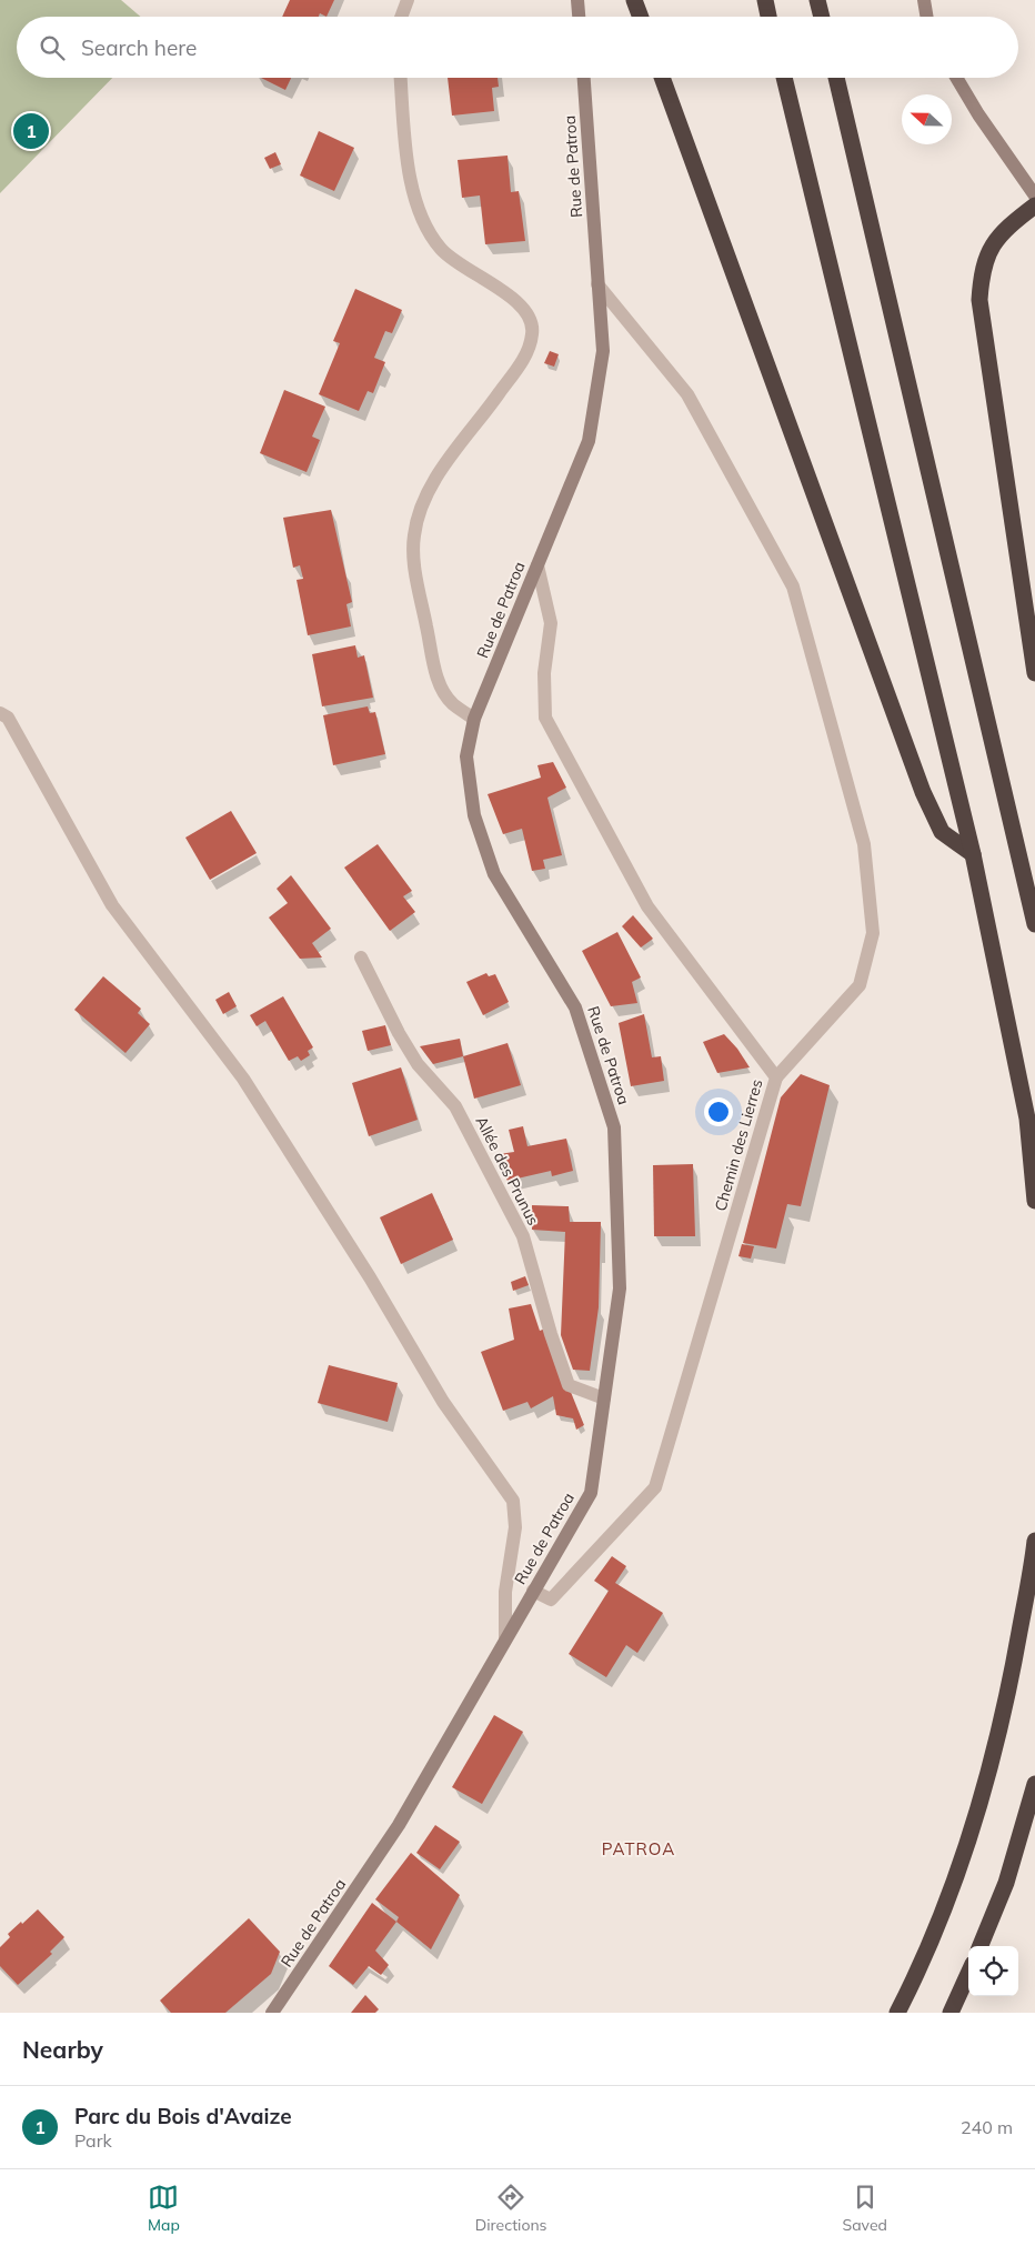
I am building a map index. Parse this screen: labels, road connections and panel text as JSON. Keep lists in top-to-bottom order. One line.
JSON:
{"streets":{"street":["Rue de Patroa","Chemin des Lierres","Allée des Prunus"]},"crossings":[["Rue de Patroa","Chemin des Lierres"],["Rue de Patroa","Allée des Prunus"]],"districts":["PATROA"],"north":"left","page":{"search":"Search here","pins":"1","heading":"Nearby","list":[{"mark":"1","name":"Parc du Bois d'Avaize","note":"Park","value":"240 m"}],"nav":["Map","Directions","Saved"]}}
